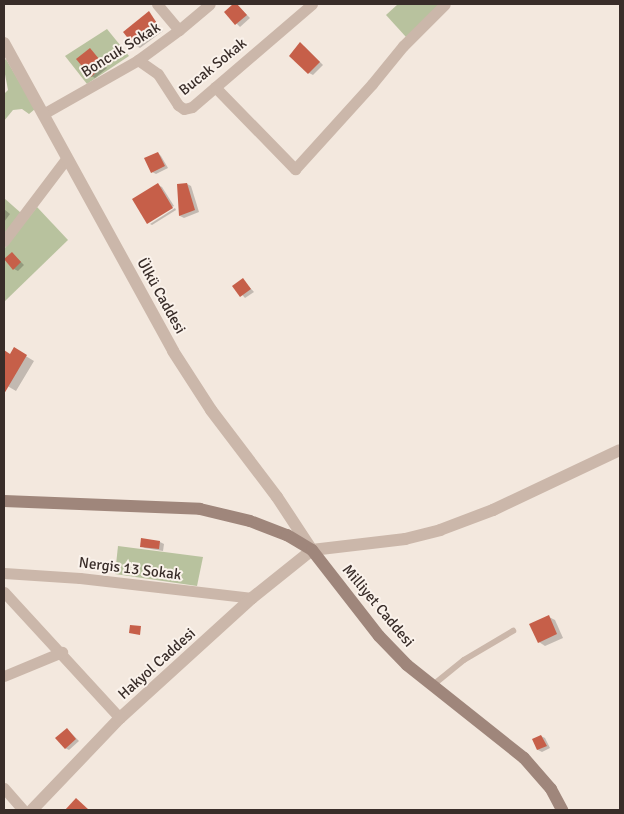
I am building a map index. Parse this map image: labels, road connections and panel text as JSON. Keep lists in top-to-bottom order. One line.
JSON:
{"streets":{"main road":["Milliyet Caddesi"],"street":["Boncuk Sokak","Bucak Sokak","Ülkü Caddesi","Nergis 13 Sokak","Hakyol Caddesi"]},"crossings":[["Boncuk Sokak","Bucak Sokak"],["Boncuk Sokak","Ülkü Caddesi"],["Ülkü Caddesi","Milliyet Caddesi"],["Ülkü Caddesi","Hakyol Caddesi"],["Nergis 13 Sokak","Hakyol Caddesi"],["Milliyet Caddesi","Hakyol Caddesi"]]}
